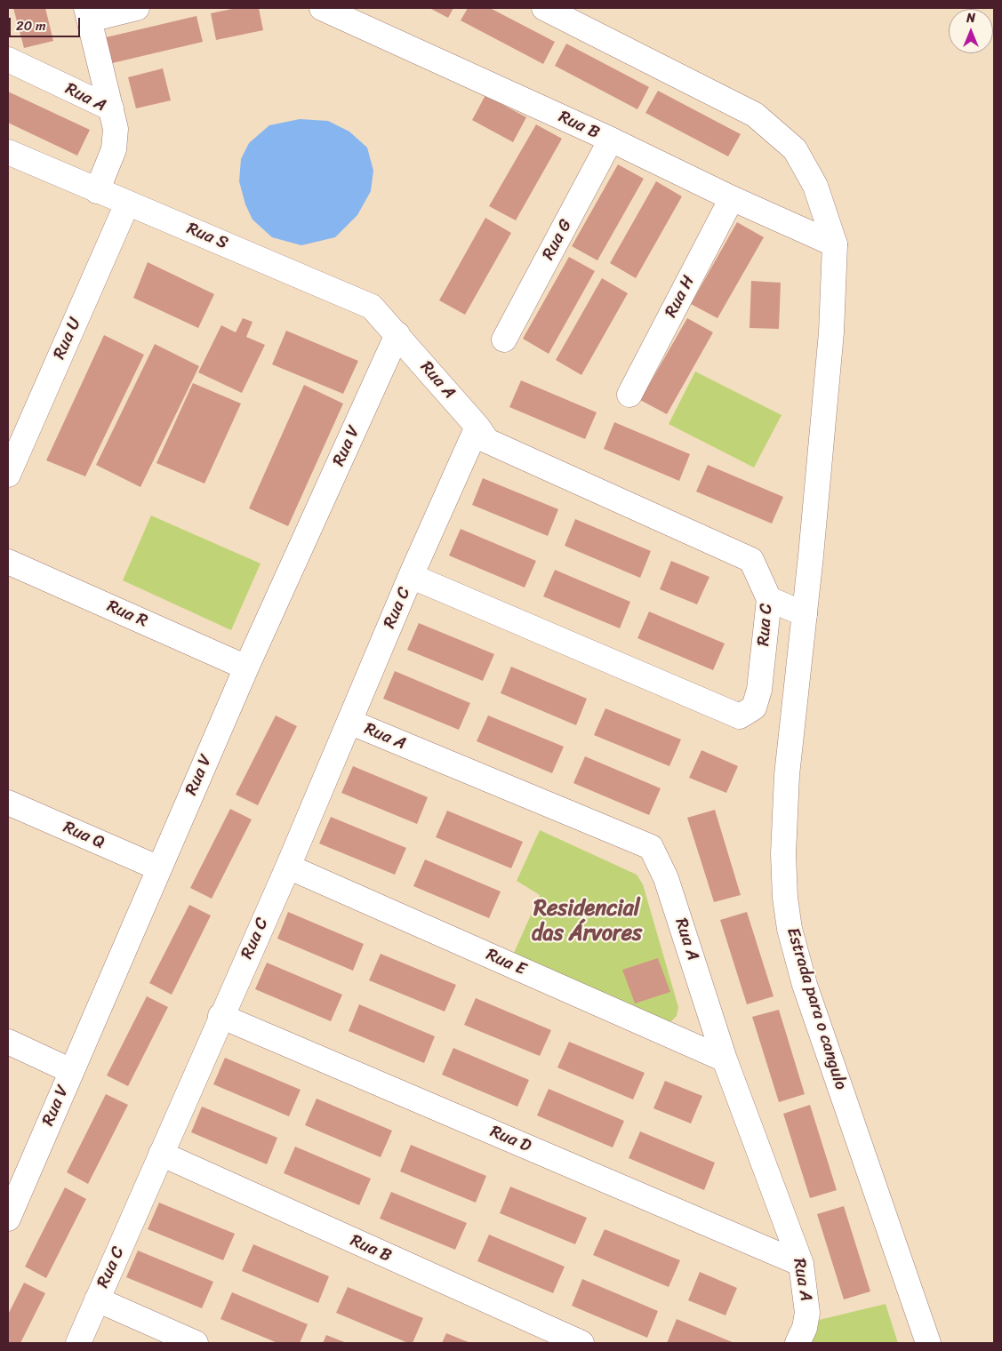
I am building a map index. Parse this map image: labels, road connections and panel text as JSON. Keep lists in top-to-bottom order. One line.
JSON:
{"streets":{"street":["Rua A","Rua B","Rua S","Rua G","Rua H","Rua U","Rua V","Rua C","Rua R","Rua Q","Rua E","Estrada para o cangulo","Rua D"]},"crossings":[["Rua A","Rua S"],["Rua A","Rua V"],["Rua A","Rua C"],["Rua A","Rua E"],["Rua A","Rua D"],["Rua B","Rua G"],["Rua B","Rua H"],["Rua B","Rua C"],["Rua B","Estrada para o cangulo"],["Rua S","Rua U"],["Rua S","Rua V"],["Rua V","Rua R"],["Rua V","Rua Q"],["Rua C","Rua E"],["Rua C","Rua D"]],"districts":["Residencial das Árvores"],"scale_bar":"20 m","north":"top"}
